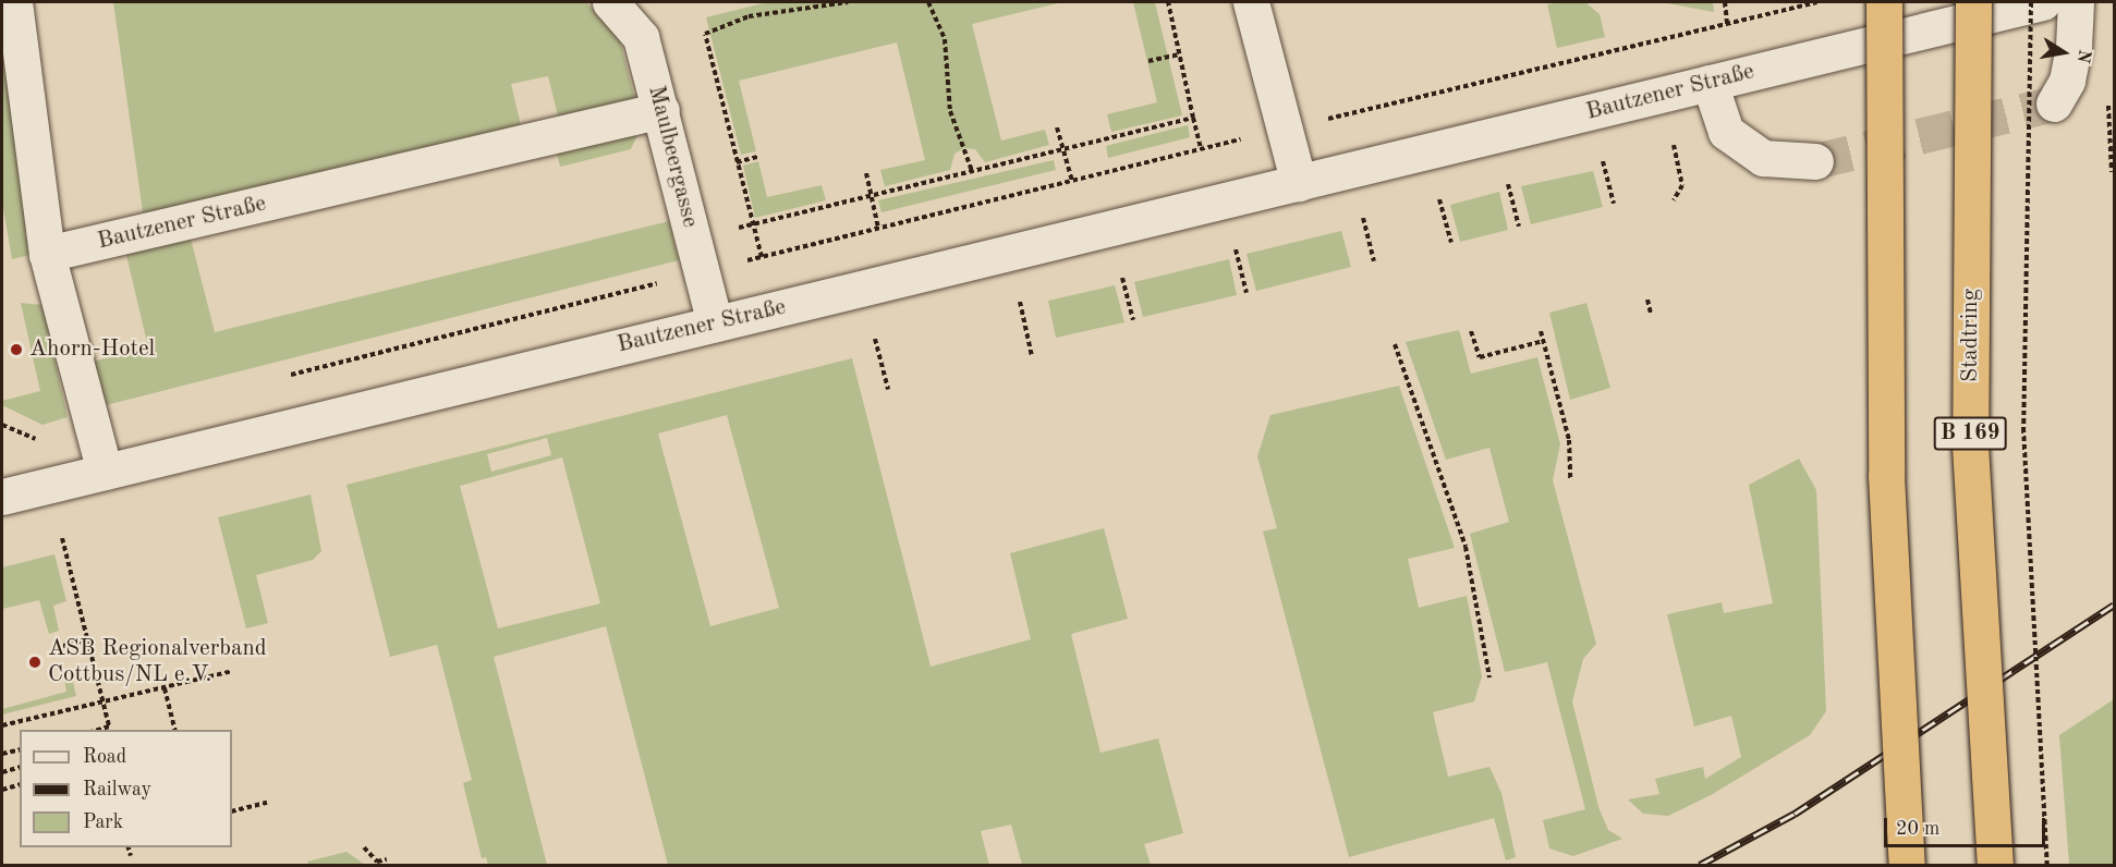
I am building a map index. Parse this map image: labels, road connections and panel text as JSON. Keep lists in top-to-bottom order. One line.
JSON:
{"streets":{"main road":["Stadtring","B 169"],"street":["Bautzener Straße","Maulbeergasse"]},"crossings":[["Bautzener Straße","Maulbeergasse"]],"places":["Ahorn-Hotel","ASB Regionalverband Cottbus/NL e.V."],"legend":["Road","Railway","Park"],"scale_bar":"20 m","north":"right"}
